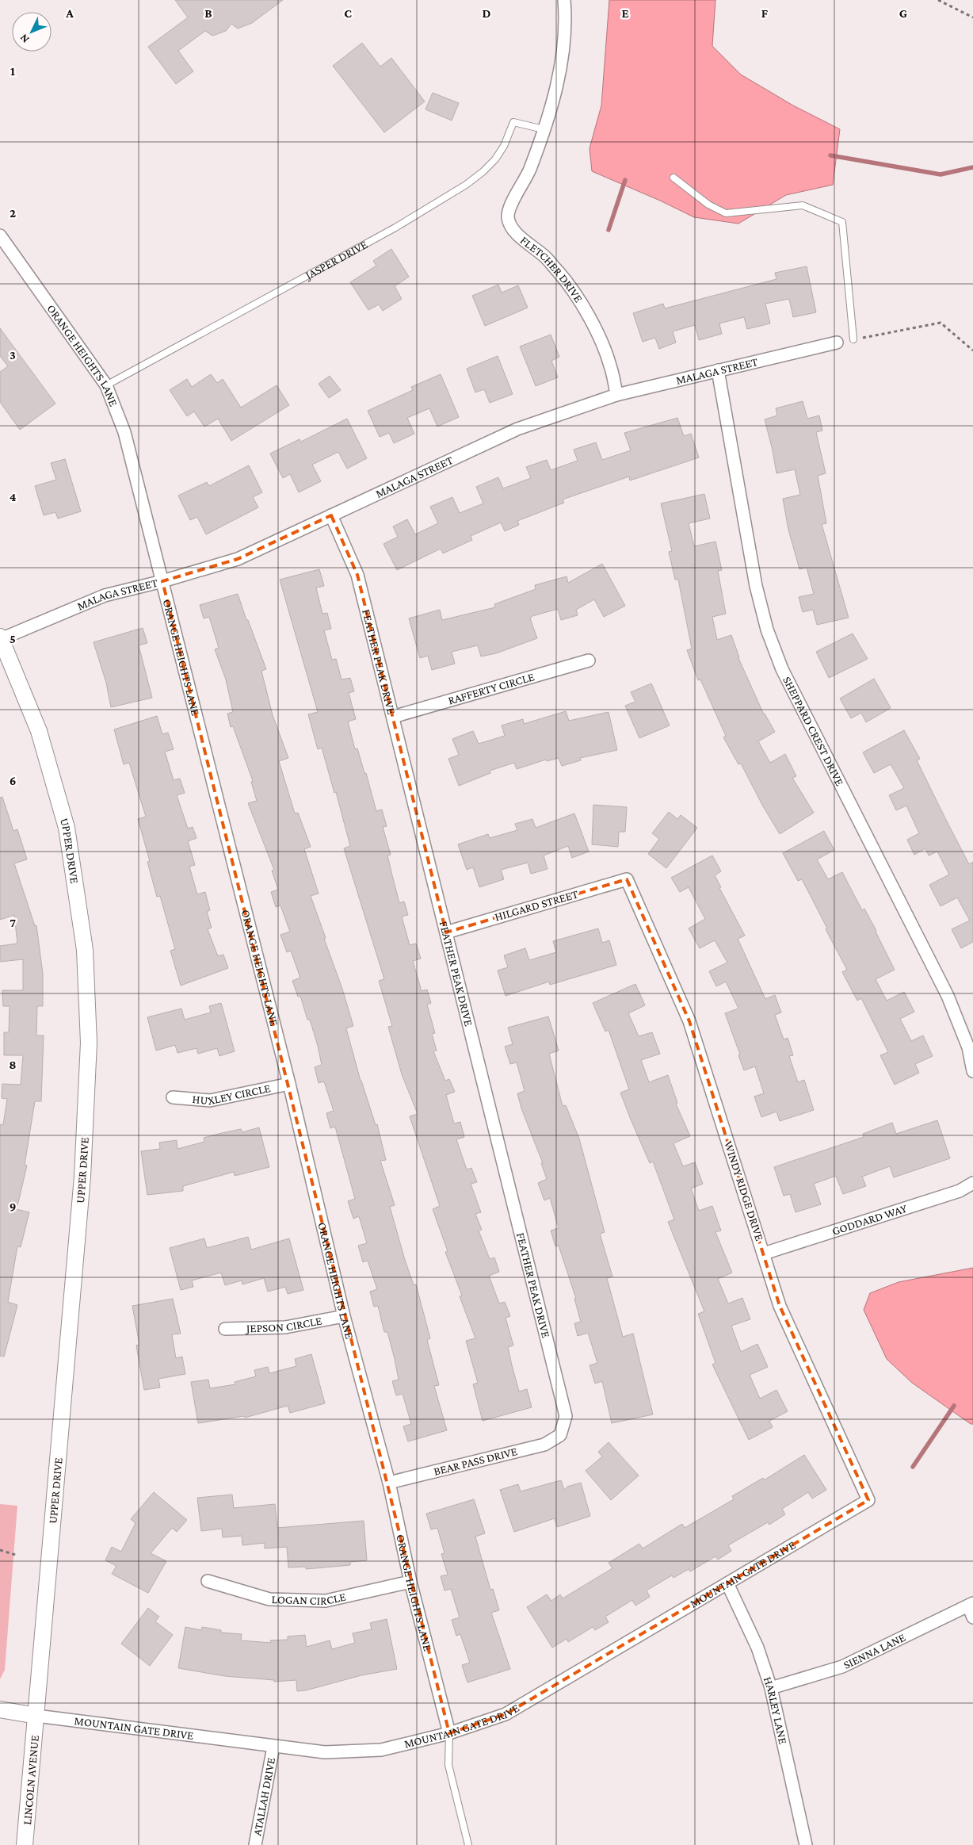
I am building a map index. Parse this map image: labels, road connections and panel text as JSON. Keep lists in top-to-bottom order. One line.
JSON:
{"streets":{"main road":["UPPER DRIVE","MOUNTAIN GATE DRIVE","LINCOLN AVENUE"],"street":["FLETCHER DRIVE","ORANGE HEIGHTS LANE","MALAGA STREET","FEATHER PEAK DRIVE","RAFFERTY CIRCLE","SHEPPARD CREST DRIVE","HILGARD STREET","HUXLEY CIRCLE","WINDY RIDGE DRIVE","GODDARD WAY","JEPSON CIRCLE","BEAR PASS DRIVE","LOGAN CIRCLE","SIENNA LANE","HARLEY LANE","ATALLAH DRIVE"],"lane":["JASPER DRIVE"]},"crossings":[["JASPER DRIVE","FLETCHER DRIVE"],["JASPER DRIVE","ORANGE HEIGHTS LANE"],["FLETCHER DRIVE","MALAGA STREET"],["ORANGE HEIGHTS LANE","MALAGA STREET"],["ORANGE HEIGHTS LANE","HUXLEY CIRCLE"],["ORANGE HEIGHTS LANE","JEPSON CIRCLE"],["ORANGE HEIGHTS LANE","BEAR PASS DRIVE"],["ORANGE HEIGHTS LANE","MOUNTAIN GATE DRIVE"],["ORANGE HEIGHTS LANE","LOGAN CIRCLE"],["MALAGA STREET","FEATHER PEAK DRIVE"],["MALAGA STREET","SHEPPARD CREST DRIVE"],["MALAGA STREET","UPPER DRIVE"],["FEATHER PEAK DRIVE","RAFFERTY CIRCLE"],["FEATHER PEAK DRIVE","HILGARD STREET"],["FEATHER PEAK DRIVE","BEAR PASS DRIVE"],["UPPER DRIVE","MOUNTAIN GATE DRIVE"],["UPPER DRIVE","LINCOLN AVENUE"],["HILGARD STREET","WINDY RIDGE DRIVE"],["WINDY RIDGE DRIVE","GODDARD WAY"],["WINDY RIDGE DRIVE","MOUNTAIN GATE DRIVE"],["MOUNTAIN GATE DRIVE","HARLEY LANE"],["MOUNTAIN GATE DRIVE","LINCOLN AVENUE"],["MOUNTAIN GATE DRIVE","ATALLAH DRIVE"],["SIENNA LANE","HARLEY LANE"]],"north":"bottom left","grid":{"columns":["A","B","C","D","E","F","G"],"rows":["1","2","3","4","5","6","7","8","9"]}}
